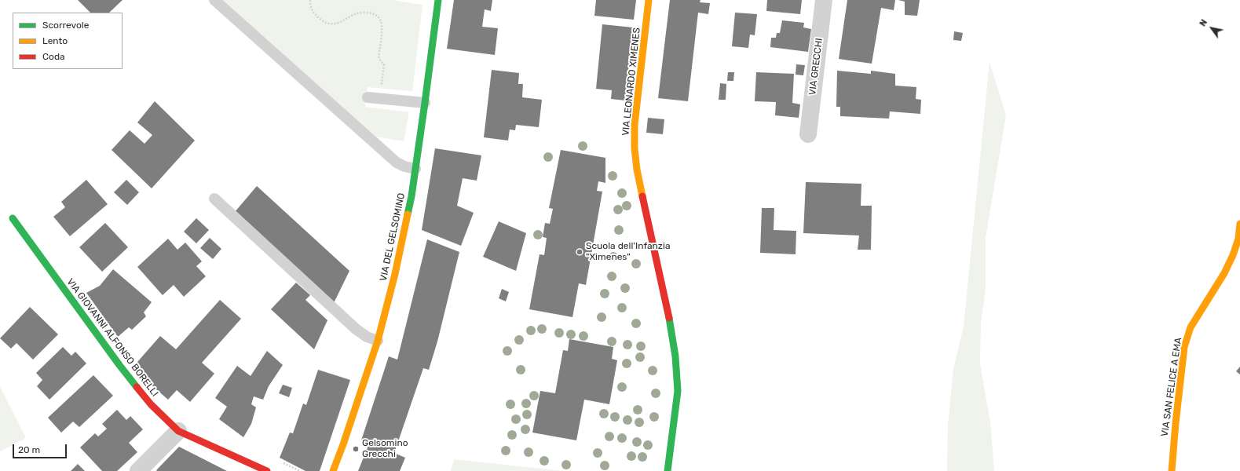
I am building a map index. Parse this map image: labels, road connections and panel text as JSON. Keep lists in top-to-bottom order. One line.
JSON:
{"streets":{"street":["VIA GRECCHI","VIA LEONARDO XIMENES","VIA DEL GELSOMINO","VIA GIOVANNI ALFONSO BORELLI","VIA SAN FELICE A EMA"]},"places":["Scuola dell'Infanzia \"Ximenes\"","Gelsomino Grecchi"],"legend":["Scorrevole","Lento","Coda"],"scale_bar":"20 m","north":"top left"}
